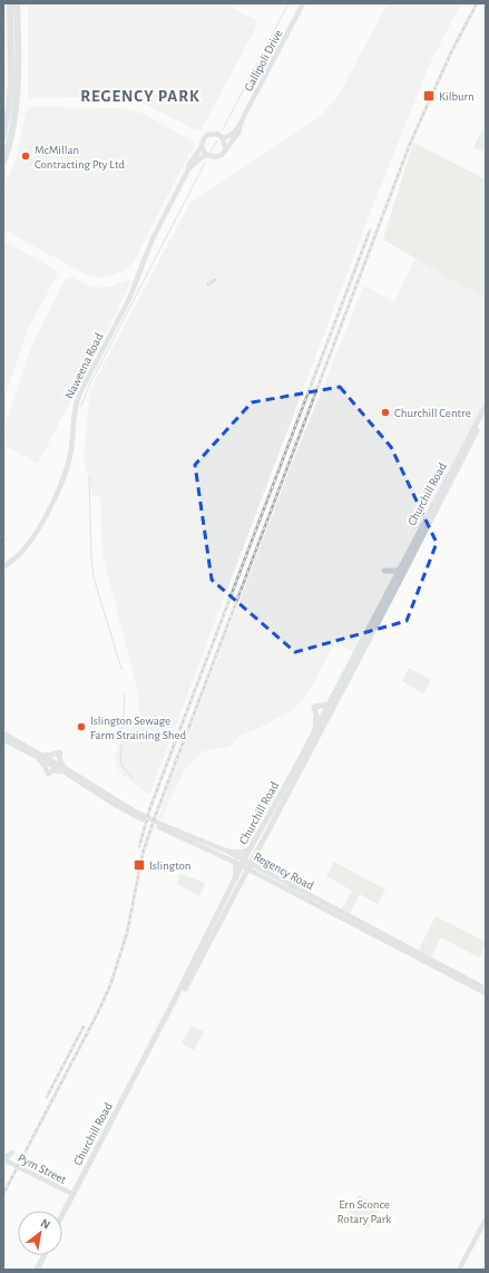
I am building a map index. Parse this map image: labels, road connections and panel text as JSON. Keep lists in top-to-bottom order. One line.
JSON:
{"streets":{"main road":["Gallipoli Drive","Naweena Road","Churchill Road","Regency Road","Pym Street"]},"crossings":[["Gallipoli Drive","Naweena Road"],["Churchill Road","Regency Road"],["Churchill Road","Pym Street"]],"districts":["REGENCY PARK"],"parks":["Ern Sconce Rotary Park"],"places":{"transit":["Kilburn","Islington"],"other":["McMillan Contracting Pty Ltd","Churchill Centre","Islington Sewage Farm Straining Shed"]},"north":"top right"}
